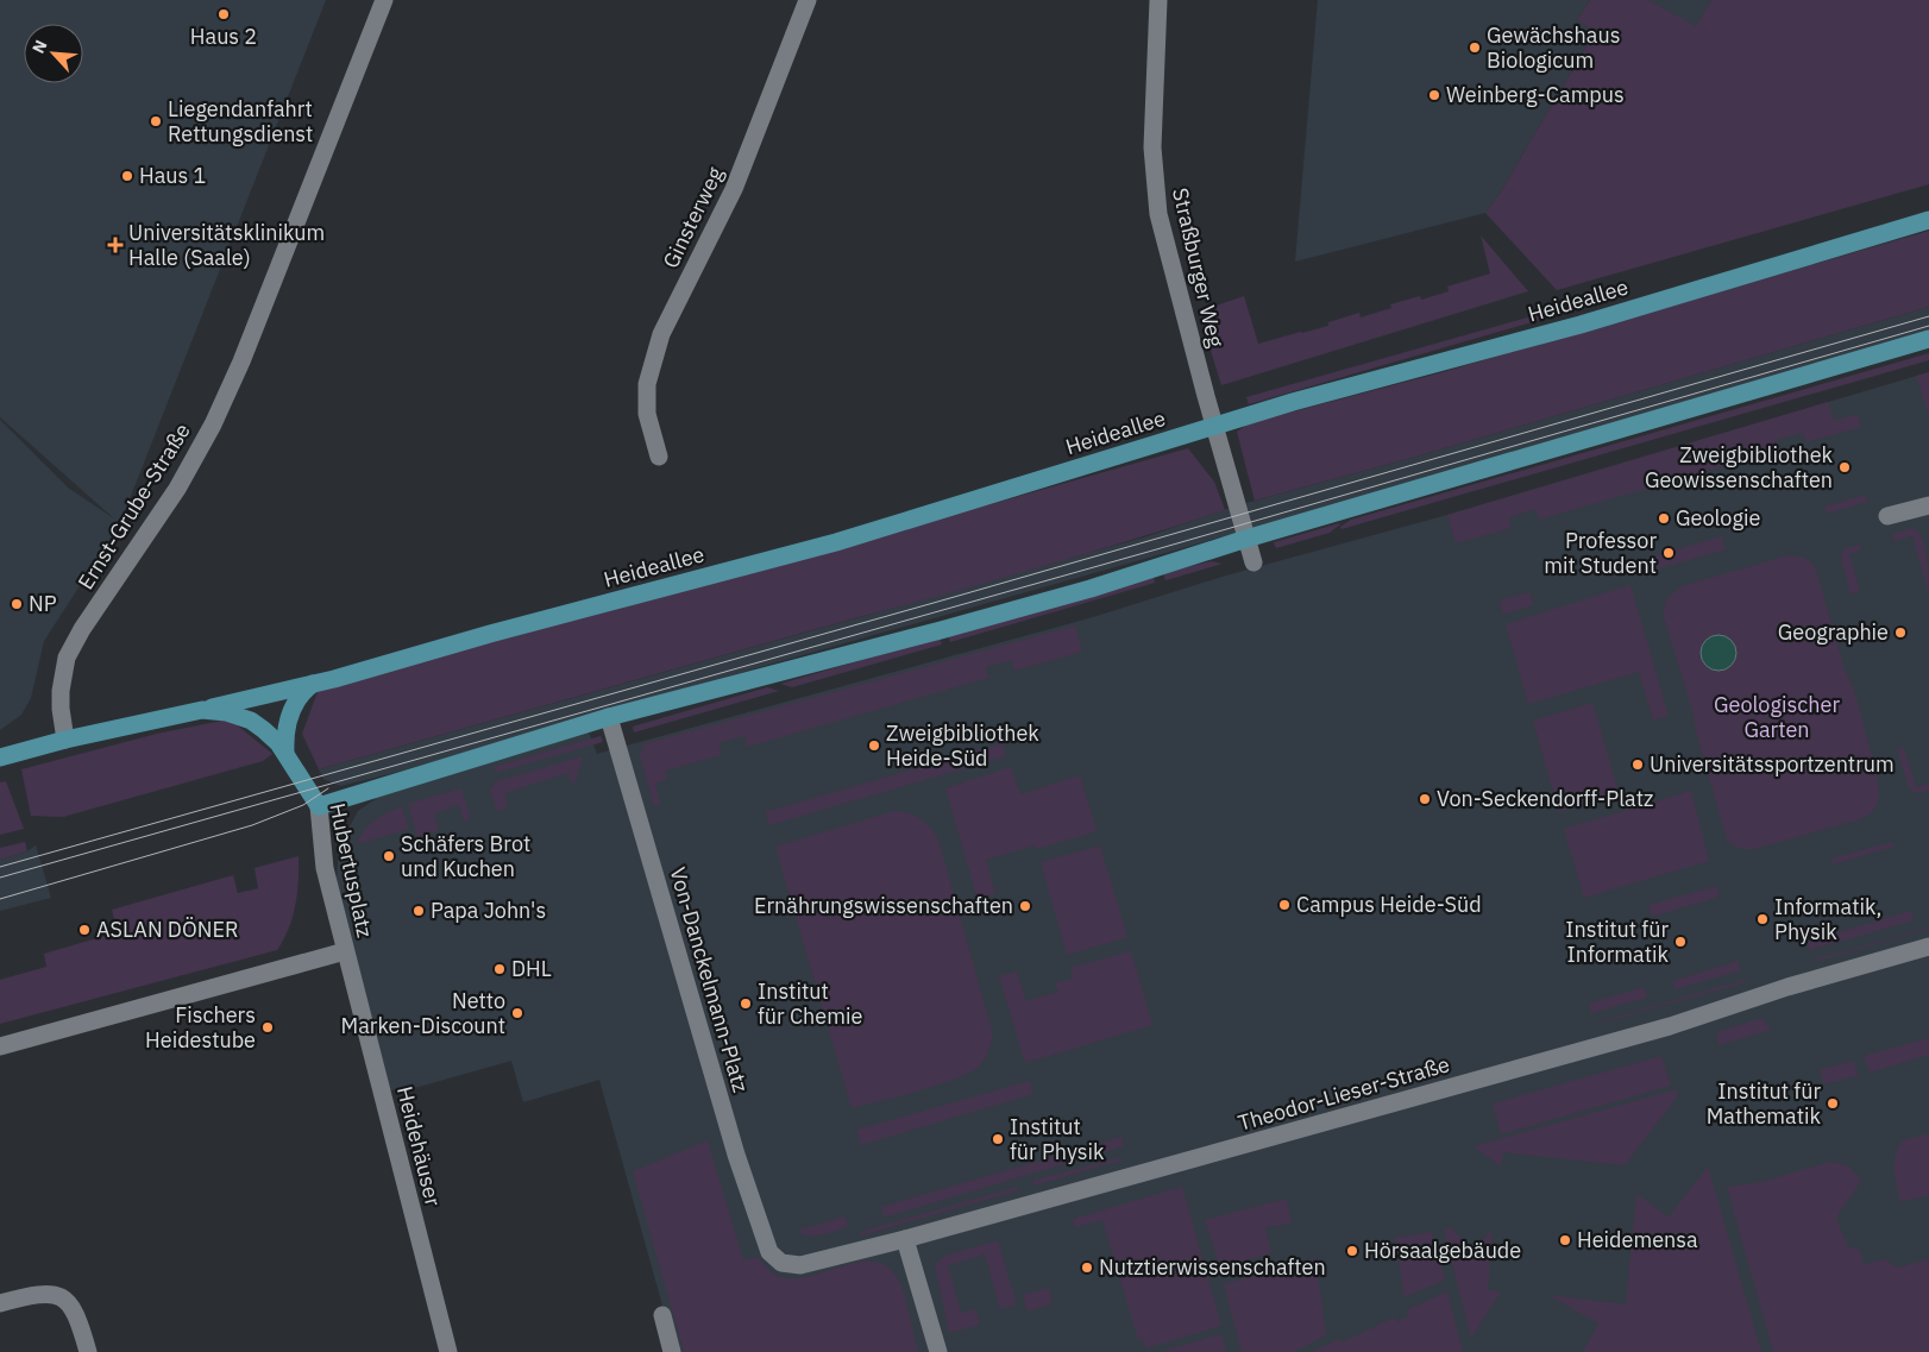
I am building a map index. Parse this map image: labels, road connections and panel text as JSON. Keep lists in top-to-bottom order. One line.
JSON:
{"streets":{"main road":["Heideallee","Hubertusplatz"],"street":["Ginsterweg","Straßburger Weg","Ernst-Grube-Straße","Von-Danckelmann-Platz","Theodor-Lieser-Straße","Heidehäuser"]},"crossings":[["Straßburger Weg","Heideallee"],["Heideallee","Hubertusplatz"],["Ernst-Grube-Straße","Hubertusplatz"],["Hubertusplatz","Heidehäuser"],["Von-Danckelmann-Platz","Theodor-Lieser-Straße"]],"parks":["Geologischer Garten"],"places":{"other":["Haus 2","Gewächshaus Biologicum","Weinberg-Campus","Liegendanfahrt Rettungsdienst","Haus 1","Zweigbibliothek Geowissenschaften","Geologie","Professor mit Student","NP","Geographie","Zweigbibliothek Heide-Süd","Universitätssportzentrum","Von-Seckendorff-Platz","Schäfers Brot und Kuchen","Campus Heide-Süd","Ernährungswissenschaften","Papa John's","Informatik, Physik","ASLAN DÖNER","Institut für Informatik","DHL","Institut für Chemie","Netto Marken-Discount","Fischers Heidestube","Institut für Mathematik","Institut für Physik","Heidemensa","Hörsaalgebäude","Nutztierwissenschaften"],"health":["Universitätsklinikum Halle (Saale)"]},"north":"top left"}
